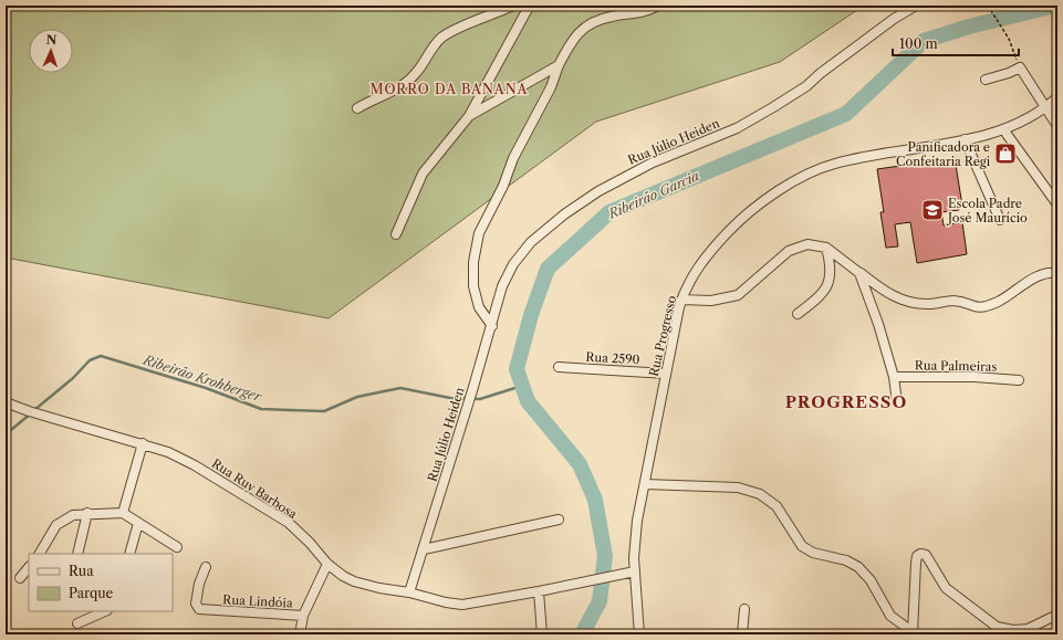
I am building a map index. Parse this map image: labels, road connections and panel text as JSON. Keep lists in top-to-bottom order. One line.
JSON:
{"streets":{"street":["Rua Júlio Heiden","Rua Progresso","Rua 2590","Rua Palmeiras","Rua Ruy Barbosa","Rua Lindóia"]},"crossings":[["Rua Júlio Heiden","Rua Ruy Barbosa"],["Rua Progresso","Rua 2590"],["Rua Progresso","Rua Ruy Barbosa"],["Rua Ruy Barbosa","Rua Lindóia"]],"districts":["MORRO DA BANANA","PROGRESSO"],"water":["Ribeirão Garcia","Ribeirão Krohberger"],"places":{"shop":["Panificadora e Confeitaria Regi"],"school or university":["Escola Padre José Maurício"]},"legend":["Rua","Parque"],"scale_bar":"100 m","north":"top"}
